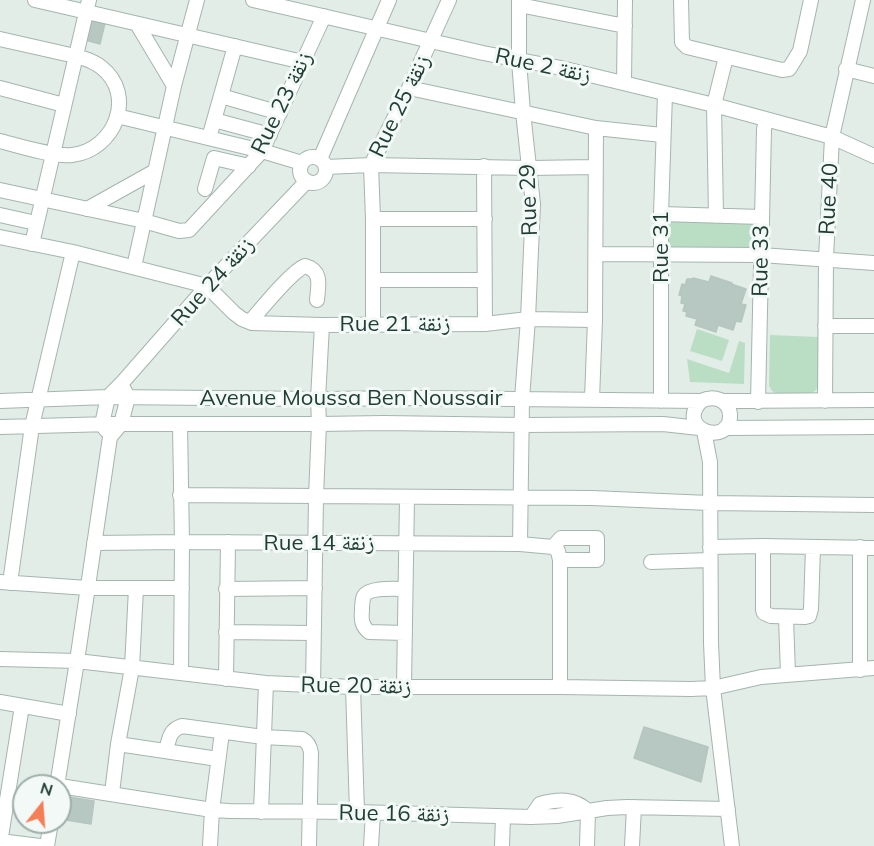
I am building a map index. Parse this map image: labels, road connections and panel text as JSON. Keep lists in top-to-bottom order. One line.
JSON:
{"streets":{"street":["Rue 2 زنقة","Rue 23 زنقة","Rue 25 زنقة","Rue 40","Rue 29","Rue 31","Rue 33","Rue 24 زنقة","Rue 21 زنقة","Avenue Moussa Ben Noussair","Rue 14 زنقة","Rue 20 زنقة","Rue 16 زنقة"]},"crossings":[["Rue 2 زنقة","Rue 23 زنقة"],["Rue 2 زنقة","Rue 25 زنقة"],["Rue 2 زنقة","Rue 40"],["Rue 2 زنقة","Rue 29"],["Rue 2 زنقة","Rue 31"],["Rue 2 زنقة","Rue 33"],["Rue 25 زنقة","Rue 21 زنقة"],["Rue 29","Rue 21 زنقة"],["Rue 29","Avenue Moussa Ben Noussair"],["Rue 29","Rue 14 زنقة"],["Rue 31","Avenue Moussa Ben Noussair"],["Rue 24 زنقة","Avenue Moussa Ben Noussair"]],"north":"top"}
